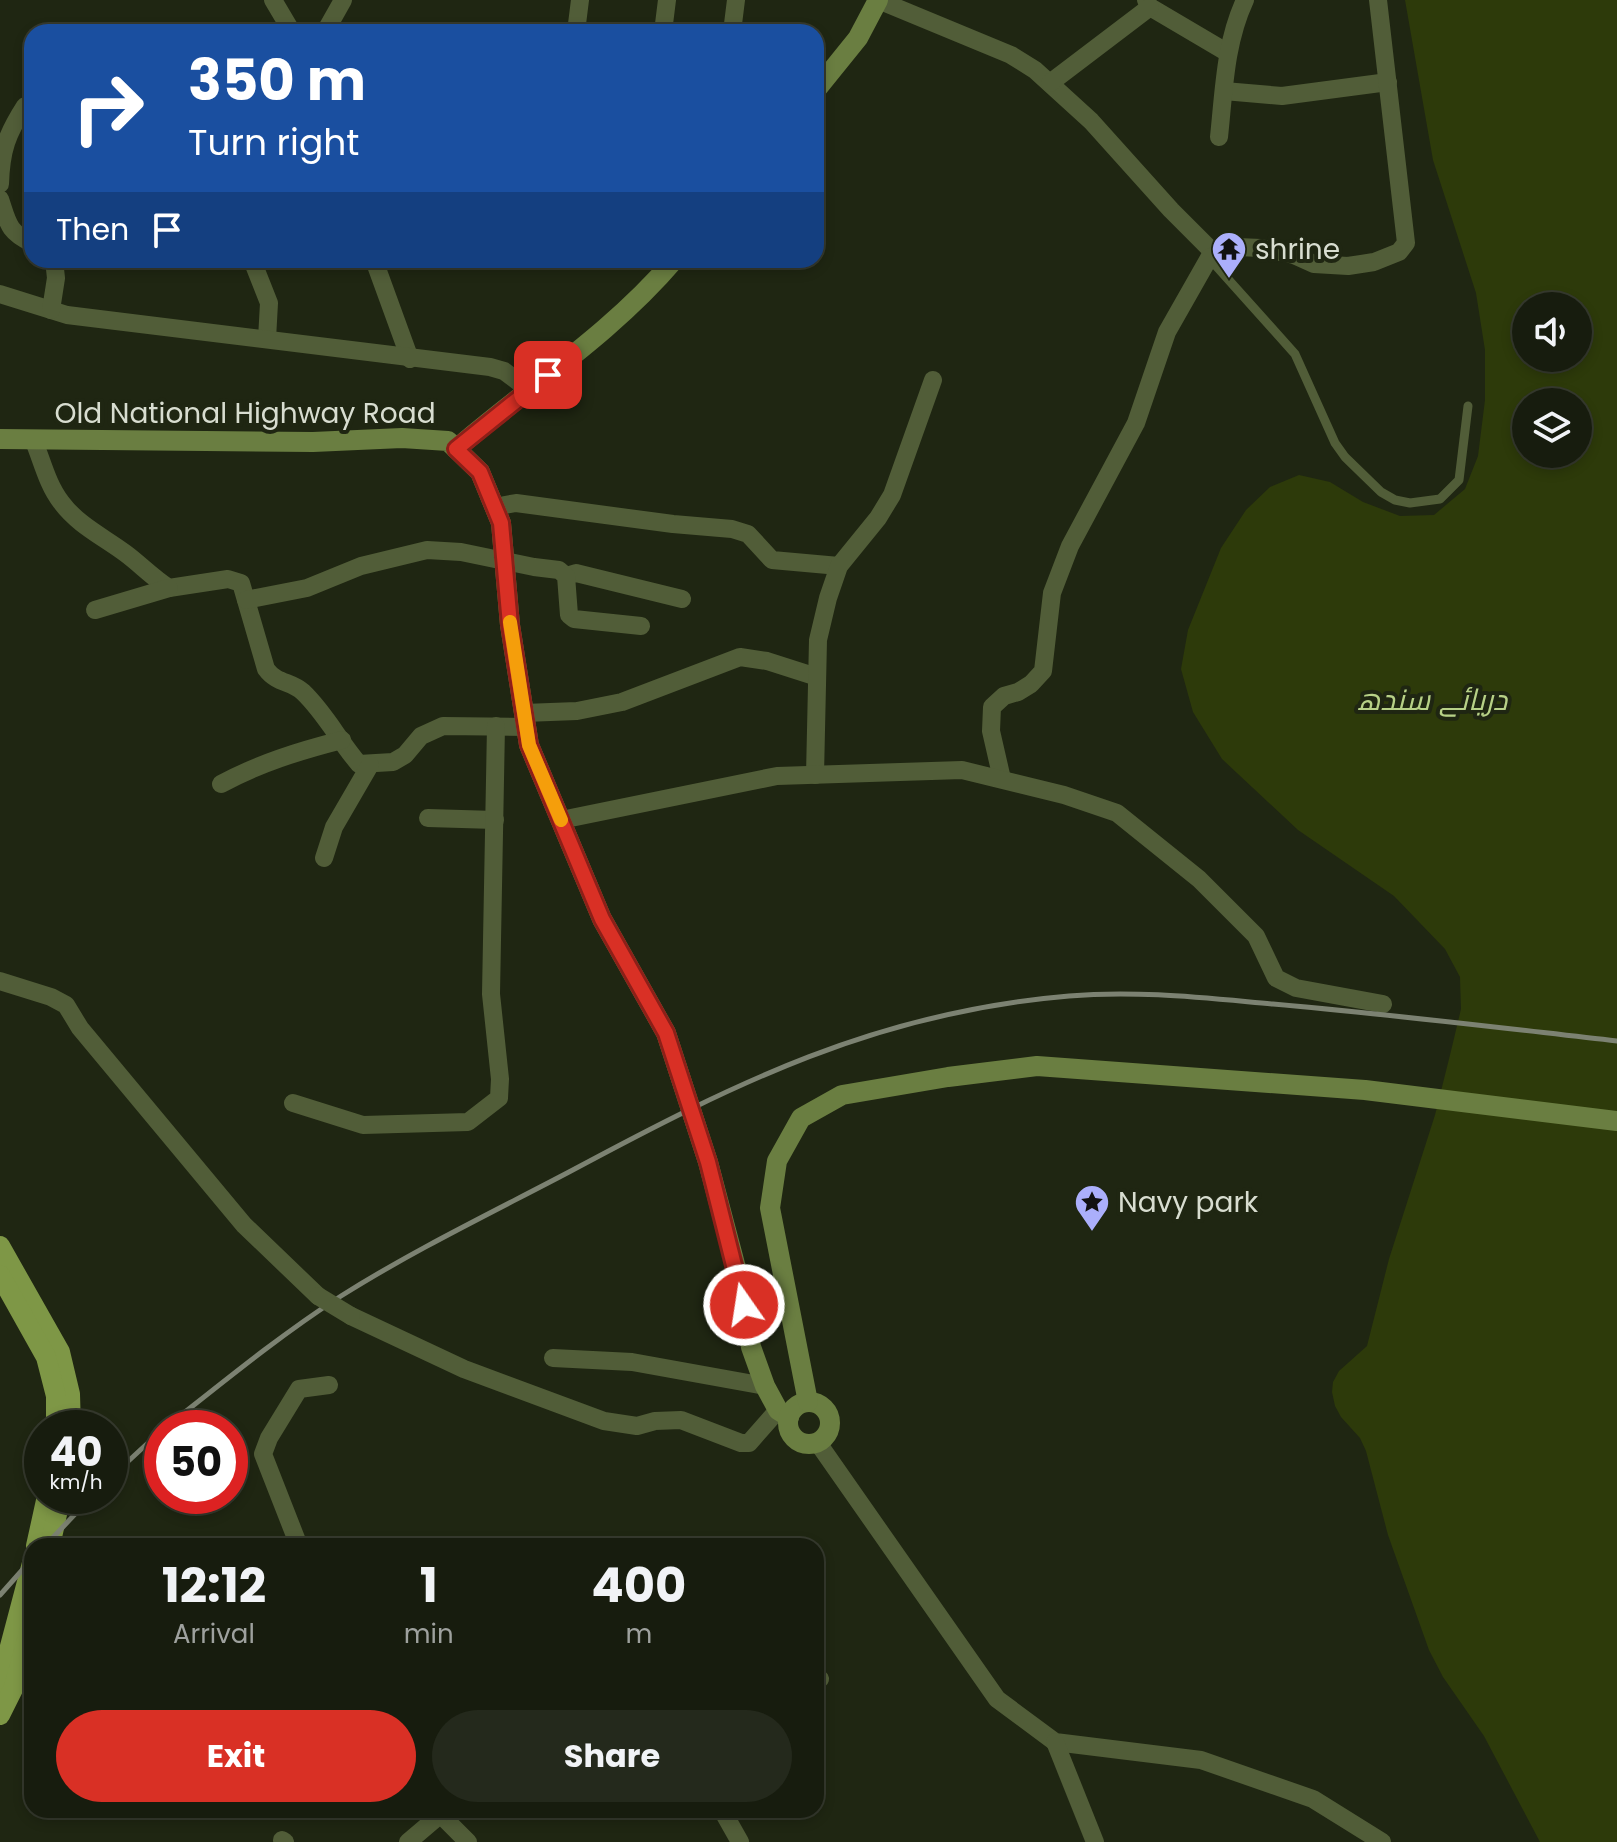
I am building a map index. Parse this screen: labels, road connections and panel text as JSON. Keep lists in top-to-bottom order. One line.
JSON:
{"streets":{"main road":["Old National Highway Road"]},"water":["دریائے سندھ"],"places":{"temple":["shrine"],"place":["Navy park"]},"page":{"turn":["350 m","Turn right"],"then":"Then","speed":"40 km/h","limit":"50","eta":["12:12","Arrival","1","min","400","m"],"buttons":["Exit","Share"]}}
